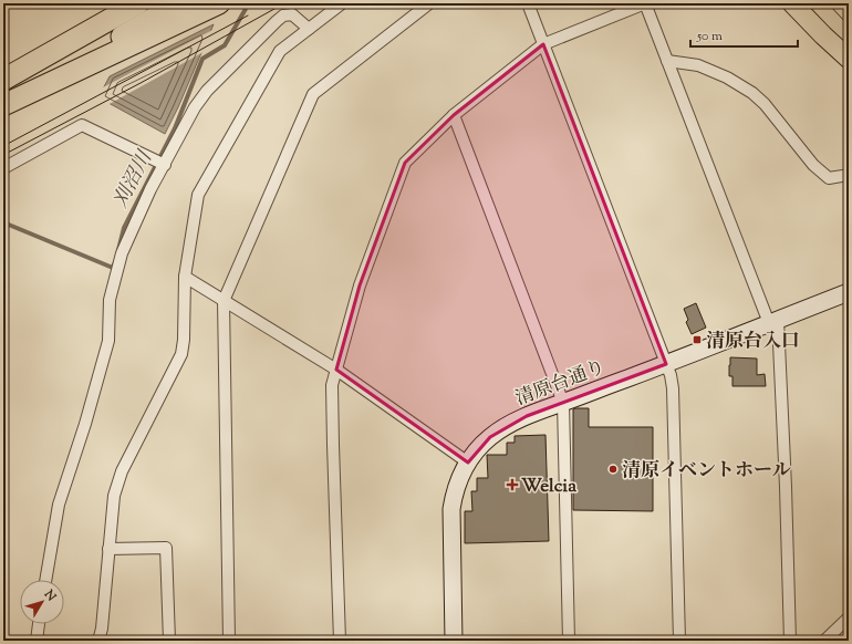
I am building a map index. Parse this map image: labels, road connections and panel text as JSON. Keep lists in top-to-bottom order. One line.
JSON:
{"streets":{"street":["清原台通り"]},"water":["刈沼川"],"places":{"transit":["清原台入口"],"other":["清原イベントホール"],"health":["Welcia"]},"scale_bar":"50 m","north":"top right"}
